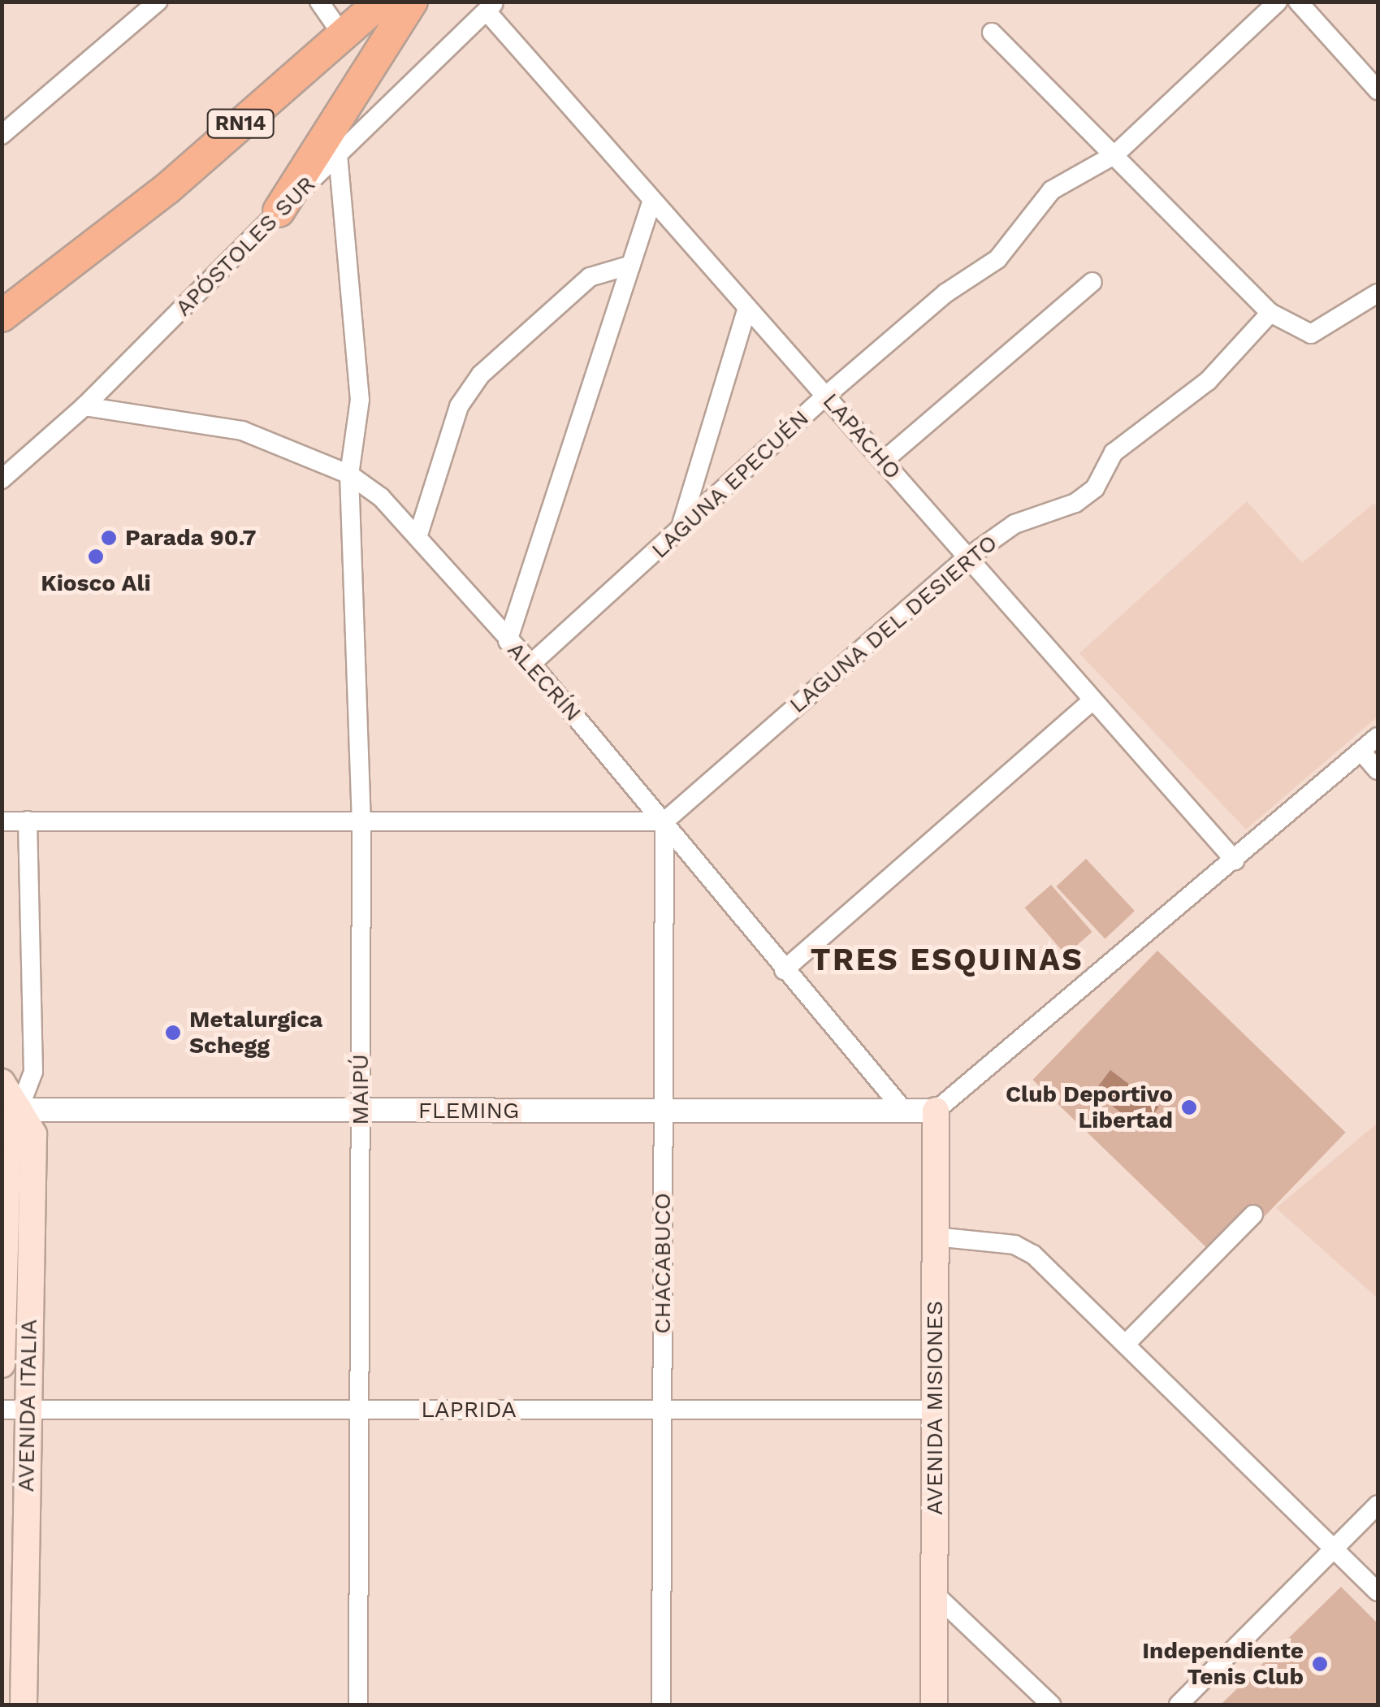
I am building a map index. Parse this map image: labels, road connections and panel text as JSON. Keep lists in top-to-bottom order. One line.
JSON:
{"streets":{"highway":["RN14"],"main road":["AVENIDA ITALIA","AVENIDA MISIONES"],"street":["APÓSTOLES SUR","LAPACHO","LAGUNA EPECUÉN","LAGUNA DEL DESIERTO","ALECRÍN","MAIPÚ","FLEMING","CHACABUCO","LAPRIDA"]},"crossings":[["APÓSTOLES SUR","LAPACHO"],["APÓSTOLES SUR","ALECRÍN"],["APÓSTOLES SUR","MAIPÚ"],["LAPACHO","LAGUNA EPECUÉN"],["LAPACHO","LAGUNA DEL DESIERTO"],["LAGUNA EPECUÉN","ALECRÍN"],["LAGUNA DEL DESIERTO","ALECRÍN"],["LAGUNA DEL DESIERTO","CHACABUCO"],["ALECRÍN","MAIPÚ"],["ALECRÍN","FLEMING"],["ALECRÍN","CHACABUCO"],["MAIPÚ","FLEMING"],["MAIPÚ","LAPRIDA"],["FLEMING","CHACABUCO"],["FLEMING","AVENIDA ITALIA"],["FLEMING","AVENIDA MISIONES"],["CHACABUCO","LAPRIDA"],["AVENIDA ITALIA","LAPRIDA"],["AVENIDA MISIONES","LAPRIDA"]],"districts":["TRES ESQUINAS"],"places":["Parada 90.7","Kiosco Ali","Metalurgica Schegg","Club Deportivo Libertad","Independiente Tenis Club"]}
